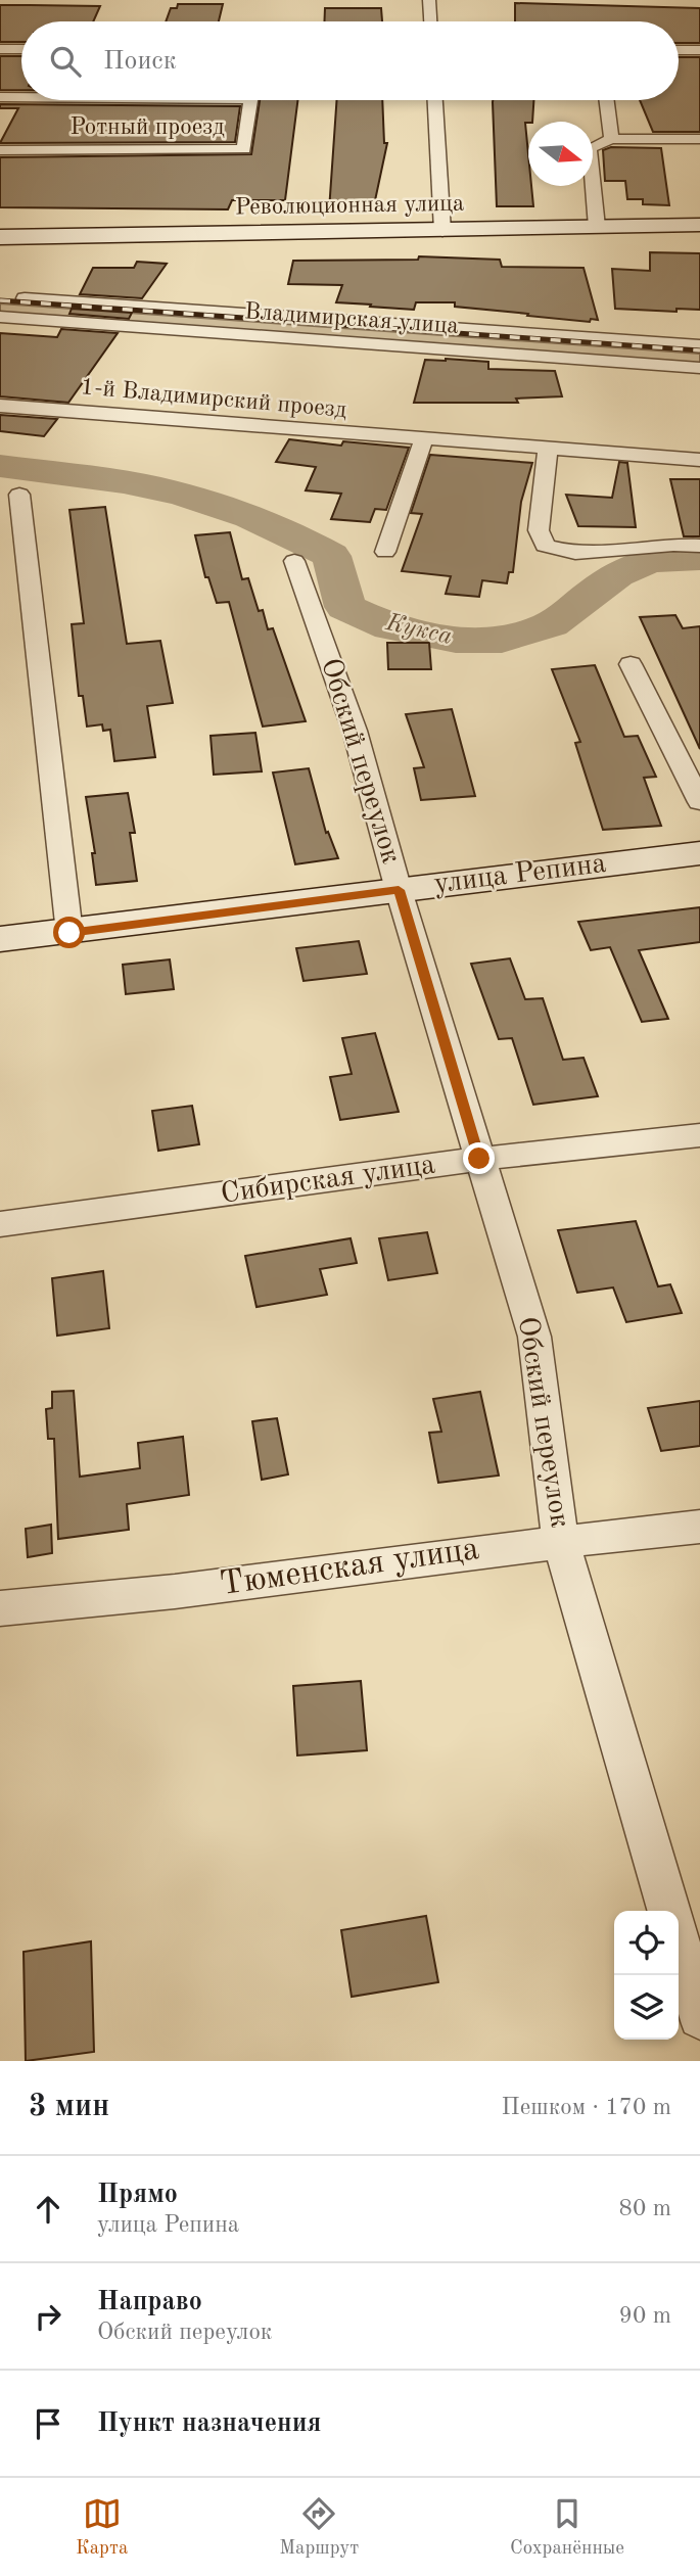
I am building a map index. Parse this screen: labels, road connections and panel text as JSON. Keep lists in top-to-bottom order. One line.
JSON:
{"streets":{"street":["Ротный проезд","Революционная улица","Владимирская улица","1-й Владимирский проезд","Обский переулок","улица Репина","Сибирская улица","Тюменская улица"]},"crossings":[["Обский переулок","улица Репина"],["Обский переулок","Сибирская улица"],["Обский переулок","Тюменская улица"]],"water":["Кукса"],"north":"right","page":{"search":"Поиск","heading":["3 мин","Пешком · 170 m"],"list":[["Прямо","улица Репина","80 m"],["Направо","Обский переулок","90 m"],"Пункт назначения"],"nav":["Карта","Маршрут","Сохранённые"]}}
